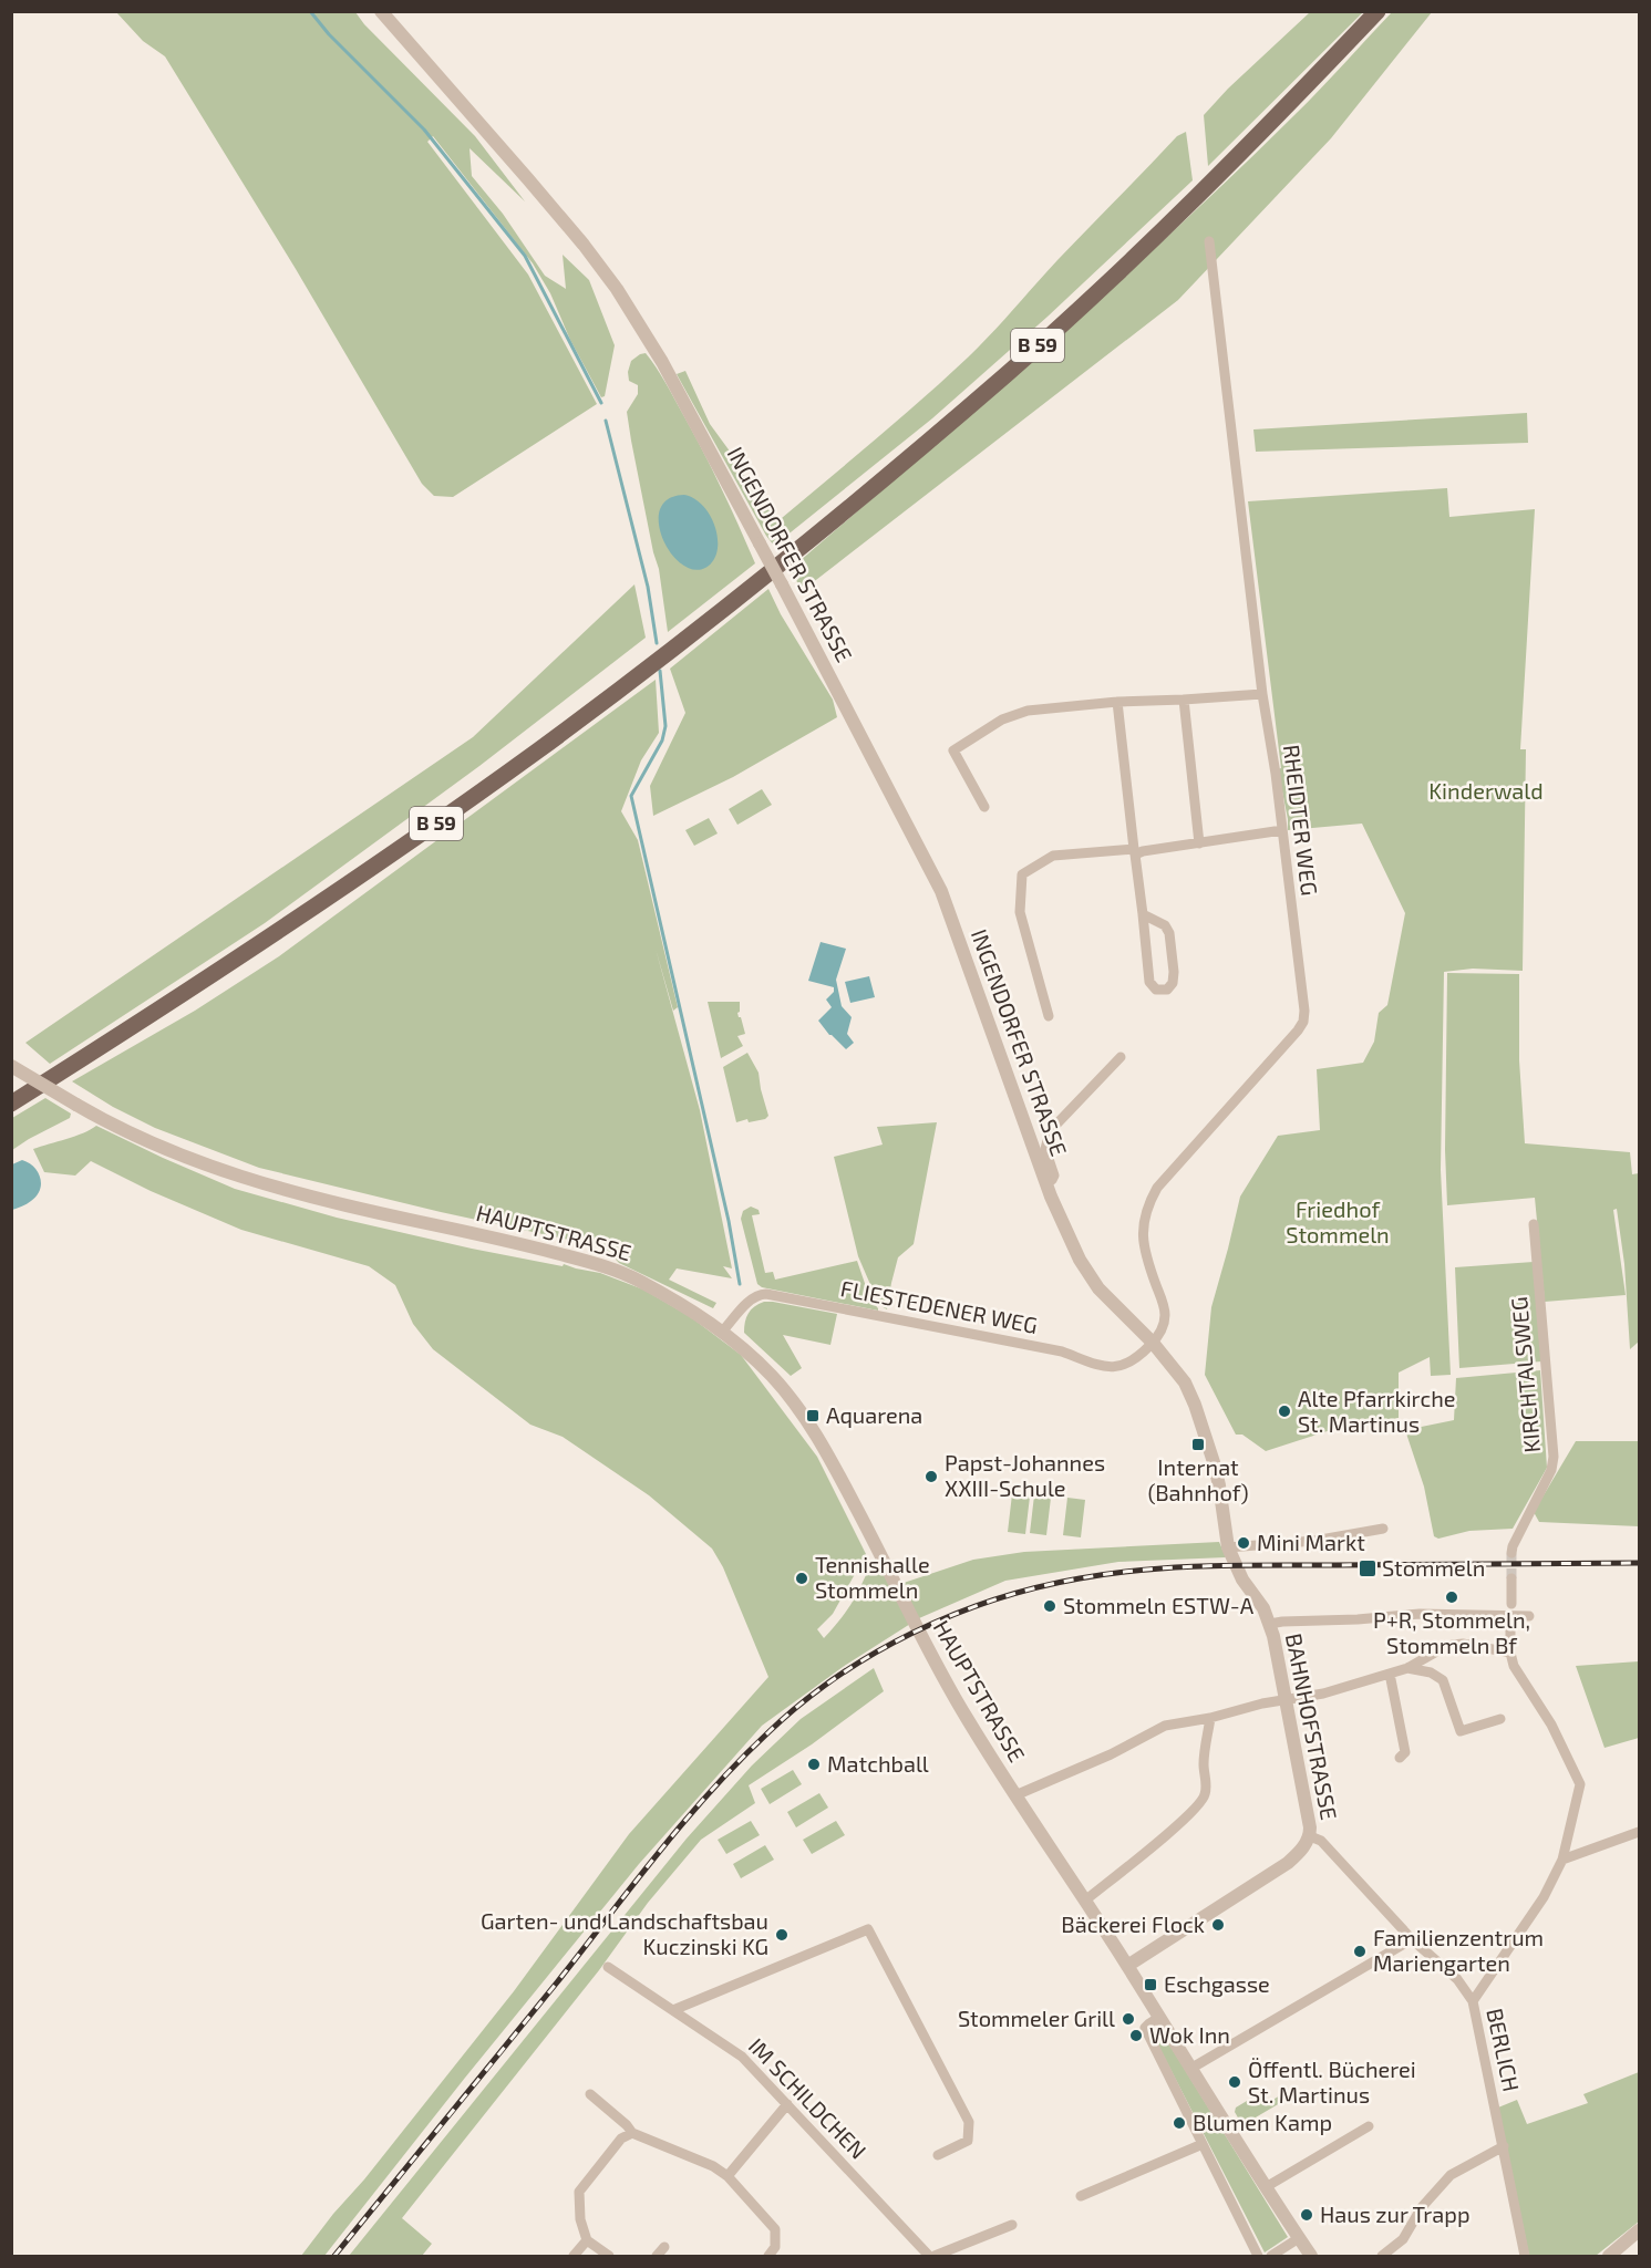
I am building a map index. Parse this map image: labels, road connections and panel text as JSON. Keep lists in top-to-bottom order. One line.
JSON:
{"streets":{"main road":["B 59"],"street":["INGENDORFER STRASSE","RHEIDTER WEG","HAUPTSTRASSE","FLIESTEDENER WEG","KIRCHTALSWEG","BAHNHOFSTRASSE","BERLICH","IM SCHILDCHEN"]},"crossings":[["INGENDORFER STRASSE","RHEIDTER WEG"],["INGENDORFER STRASSE","FLIESTEDENER WEG"],["INGENDORFER STRASSE","BAHNHOFSTRASSE"],["RHEIDTER WEG","FLIESTEDENER WEG"],["HAUPTSTRASSE","FLIESTEDENER WEG"],["BAHNHOFSTRASSE","BERLICH"]],"parks":["Kinderwald","Friedhof Stommeln"],"places":{"other":["Alte Pfarrkirche St. Martinus","Papst-Johannes XXIII-Schule","Mini Markt","Tennishalle Stommeln","P+R, Stommeln, Stommeln Bf","Stommeln ESTW-A","Matchball","Bäckerei Flock","Garten- und Landschaftsbau Kuczinski KG","Familienzentrum Mariengarten","Stommeler Grill","Wok Inn","Öffentl. Bücherei St. Martinus","Blumen Kamp","Haus zur Trapp"],"transit":["Aquarena","Internat (Bahnhof)","Stommeln","Eschgasse"]}}
